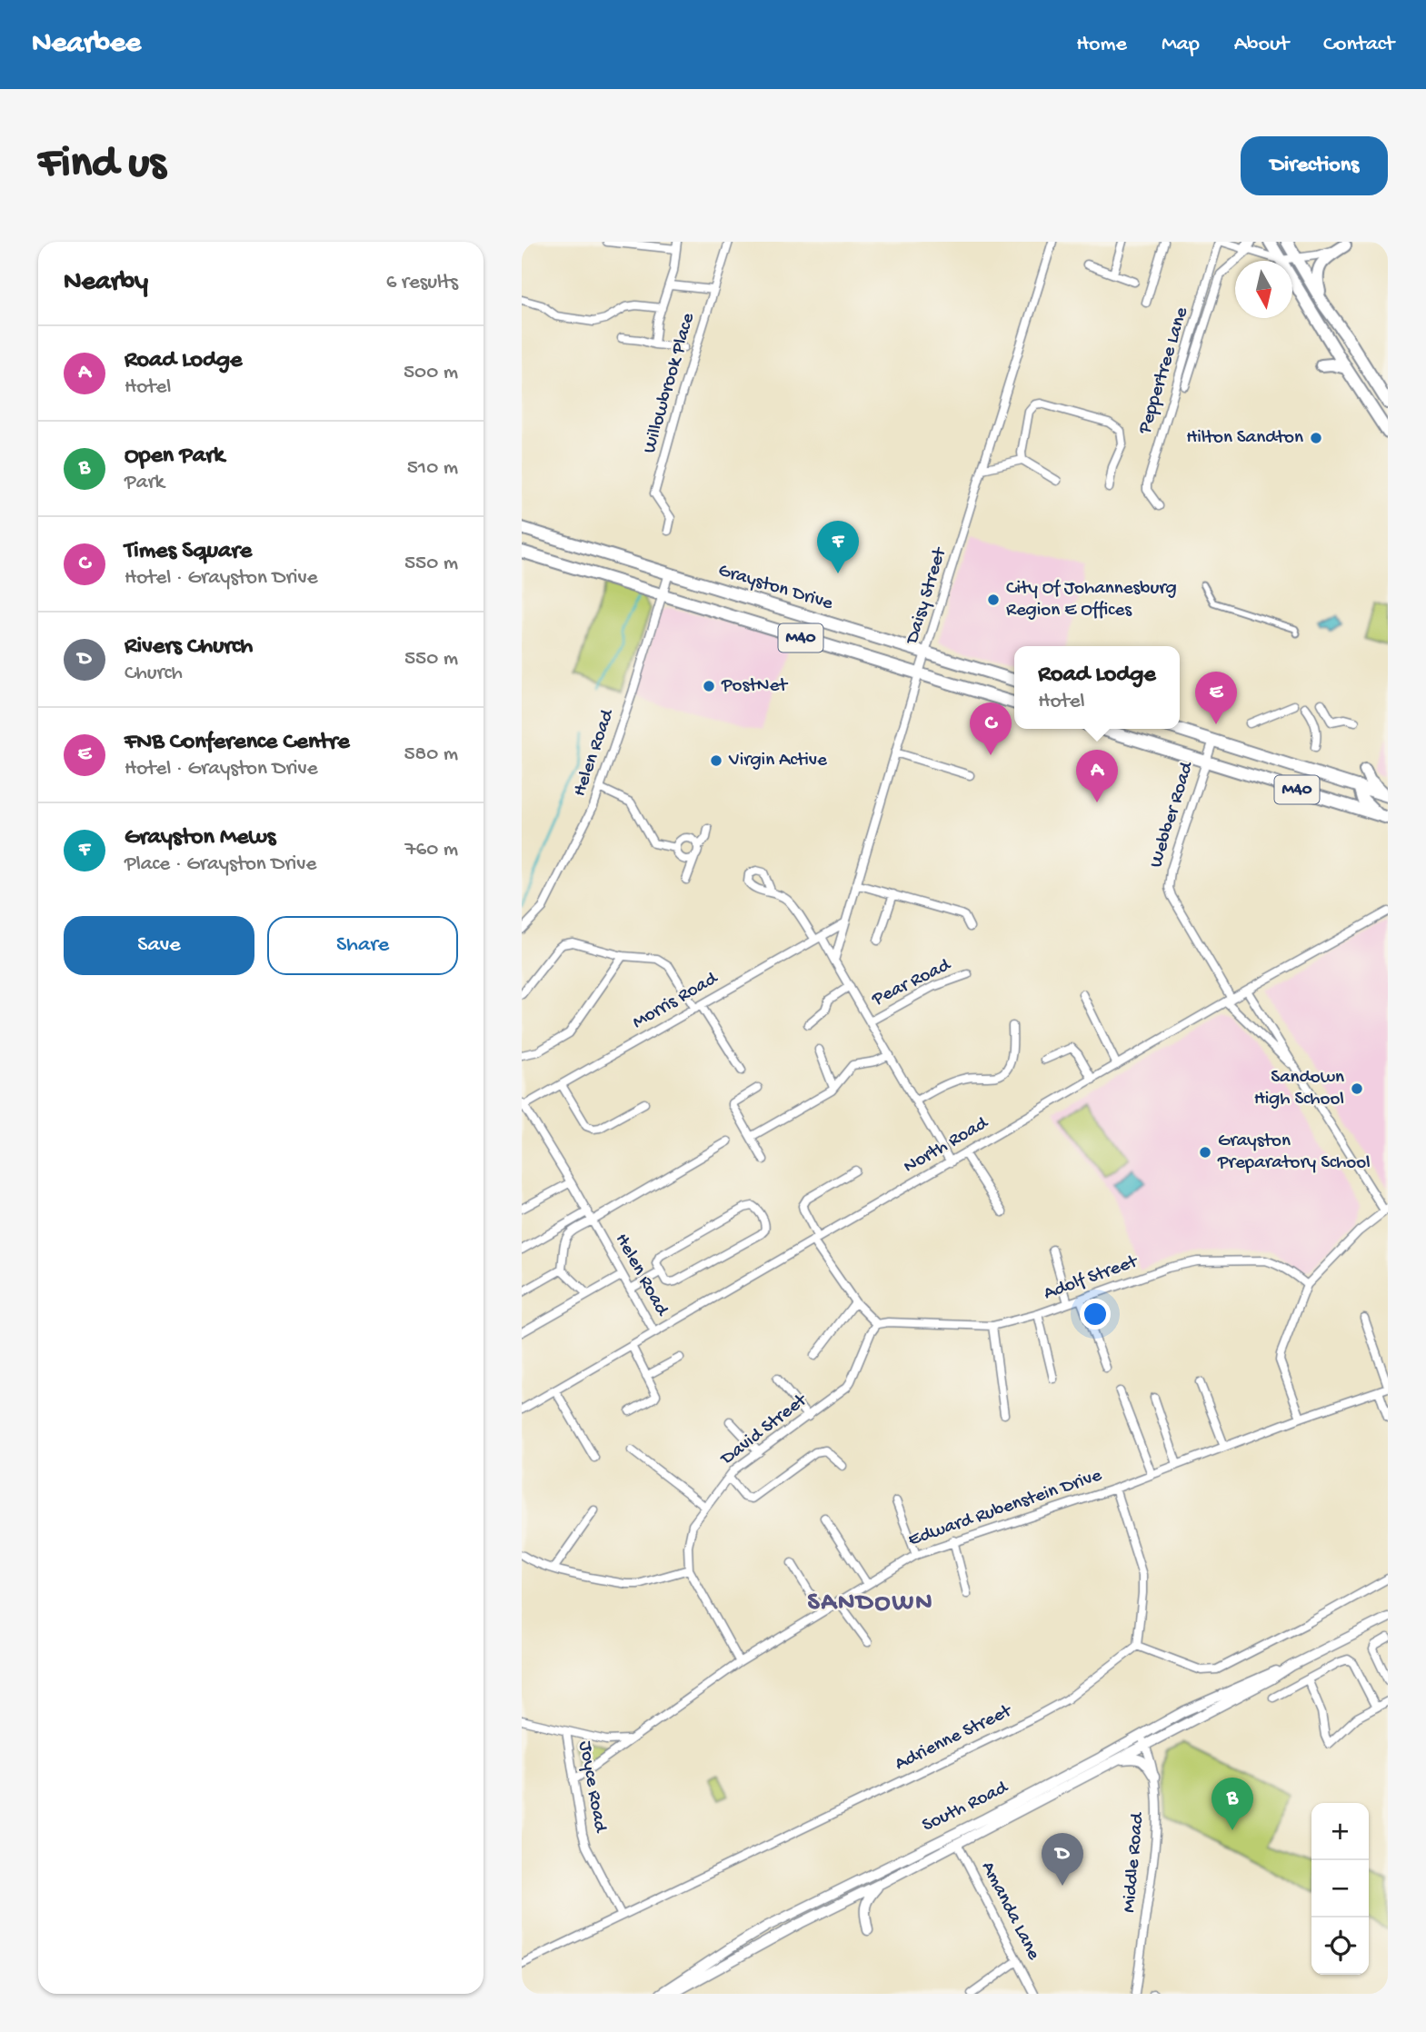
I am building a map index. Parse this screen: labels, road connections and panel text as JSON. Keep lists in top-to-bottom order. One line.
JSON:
{"streets":{"main road":["Grayston Drive","M40"],"street":["Peppertree Lane","Willowbrook Place","Daisy Street","Helen Road","Webber Road","Pear Road","Morris Road","North Road","Adolf Street","David Street","Edward Rubenstein Drive","Adrienne Street","Joyce Road","South Road","Middle Road","Amanda Lane"]},"crossings":[["Grayston Drive","Daisy Street"],["Grayston Drive","Helen Road"],["Daisy Street","Morris Road"],["M40","Webber Road"],["Helen Road","Morris Road"],["Helen Road","North Road"],["Webber Road","North Road"],["Adolf Street","David Street"],["Edward Rubenstein Drive","Joyce Road"],["Adrienne Street","Joyce Road"],["South Road","Middle Road"],["South Road","Amanda Lane"]],"districts":["SANDOWN"],"places":["Hilton Sandton","City Of Johannesburg Region E Offices","PostNet","Virgin Active","Sandown High School","Grayston Preparatory School"],"north":"bottom","page":{"header":"Nearbee","nav":["Home","Map","About","Contact"],"buttons":["Directions",["Save","Share"]],"title":"Find us","heading":["Nearby","6 results"],"list":[{"mark":"A","name":"Road Lodge","note":"Hotel","value":"500 m"},{"mark":"B","name":"Open Park","note":"Park","value":"510 m"},{"mark":"C","name":"Times Square","note":"Hotel · Grayston Drive","value":"550 m"},{"mark":"D","name":"Rivers Church","note":"Church","value":"550 m"},{"mark":"E","name":"FNB Conference Centre","note":"Hotel · Grayston Drive","value":"580 m"},{"mark":"F","name":"Grayston Mews","note":"Place · Grayston Drive","value":"760 m"}],"pins":["F","E","C","A","B","D"],"popup":["Road Lodge","Hotel"],"map_buttons":["+","−"]}}
